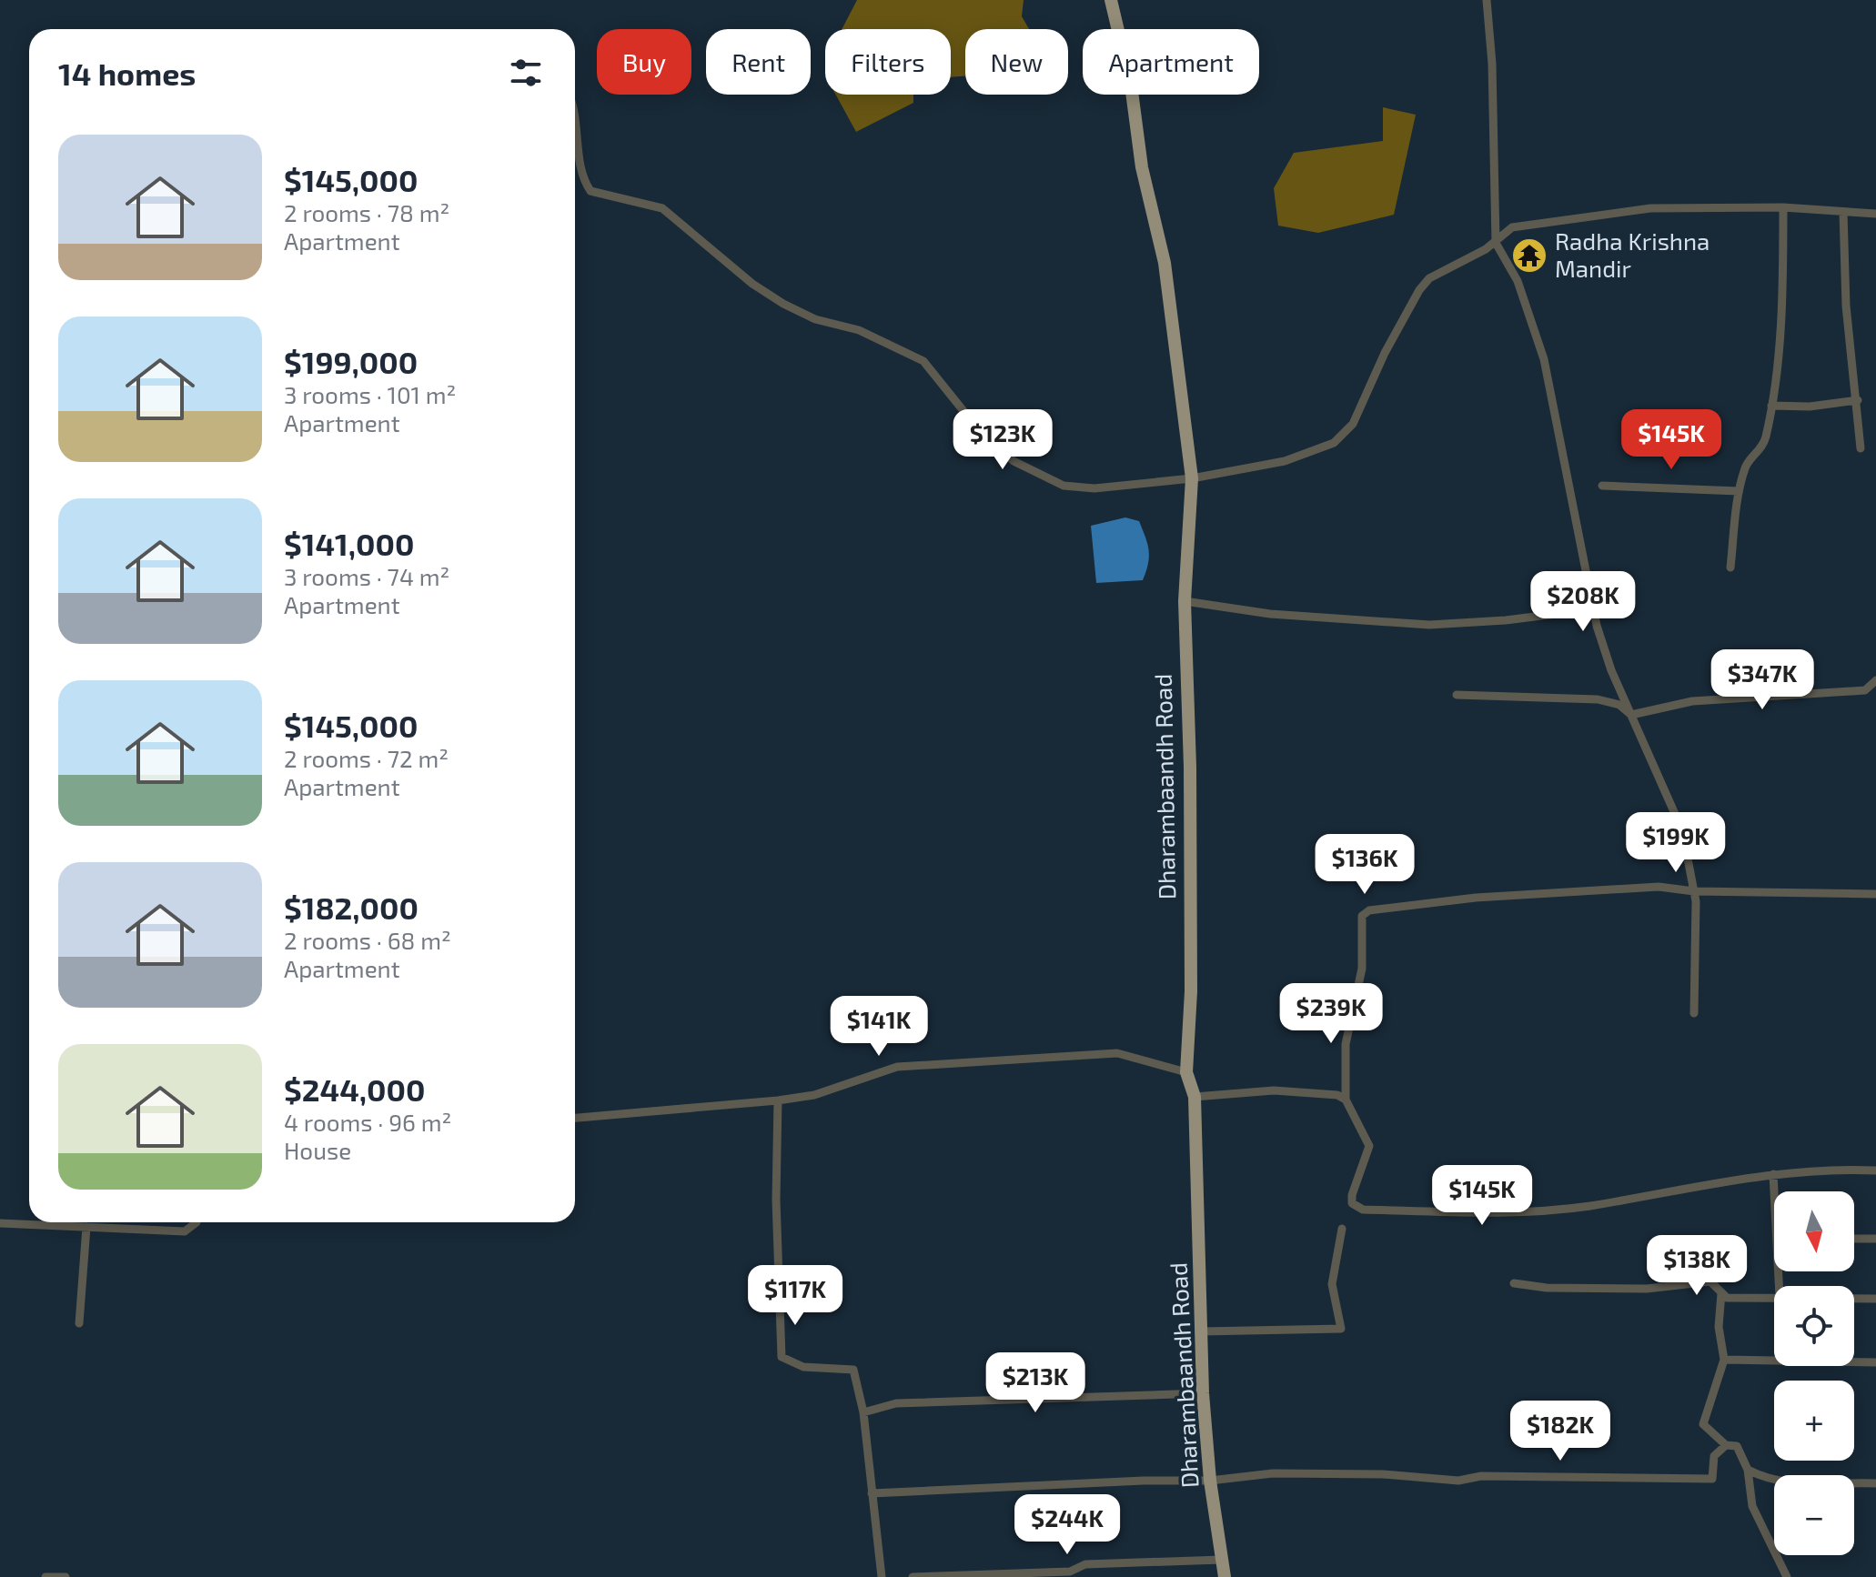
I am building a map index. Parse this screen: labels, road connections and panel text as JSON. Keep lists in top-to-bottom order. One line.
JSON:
{"streets":{"main road":["Dharambaandh Road"]},"places":{"temple":["Radha Krishna Mandir"]},"north":"bottom","page":{"chip":["Buy","Rent","Filters","New","Apartment"],"heading":"14 homes","list":[{"name":"$145,000","note":"2 rooms · 78 m² · Apartment"},{"name":"$199,000","note":"3 rooms · 101 m² · Apartment"},{"name":"$141,000","note":"3 rooms · 74 m² · Apartment"},{"name":"$145,000","note":"2 rooms · 72 m² · Apartment"},{"name":"$182,000","note":"2 rooms · 68 m² · Apartment"},{"name":"$244,000","note":"4 rooms · 96 m² · House"}],"price":["$123K","$145K","$208K","$347K","$199K","$136K","$239K","$141K","$145K","$138K","$117K","$213K","$182K","$244K"],"map_buttons":["+","−"]}}
